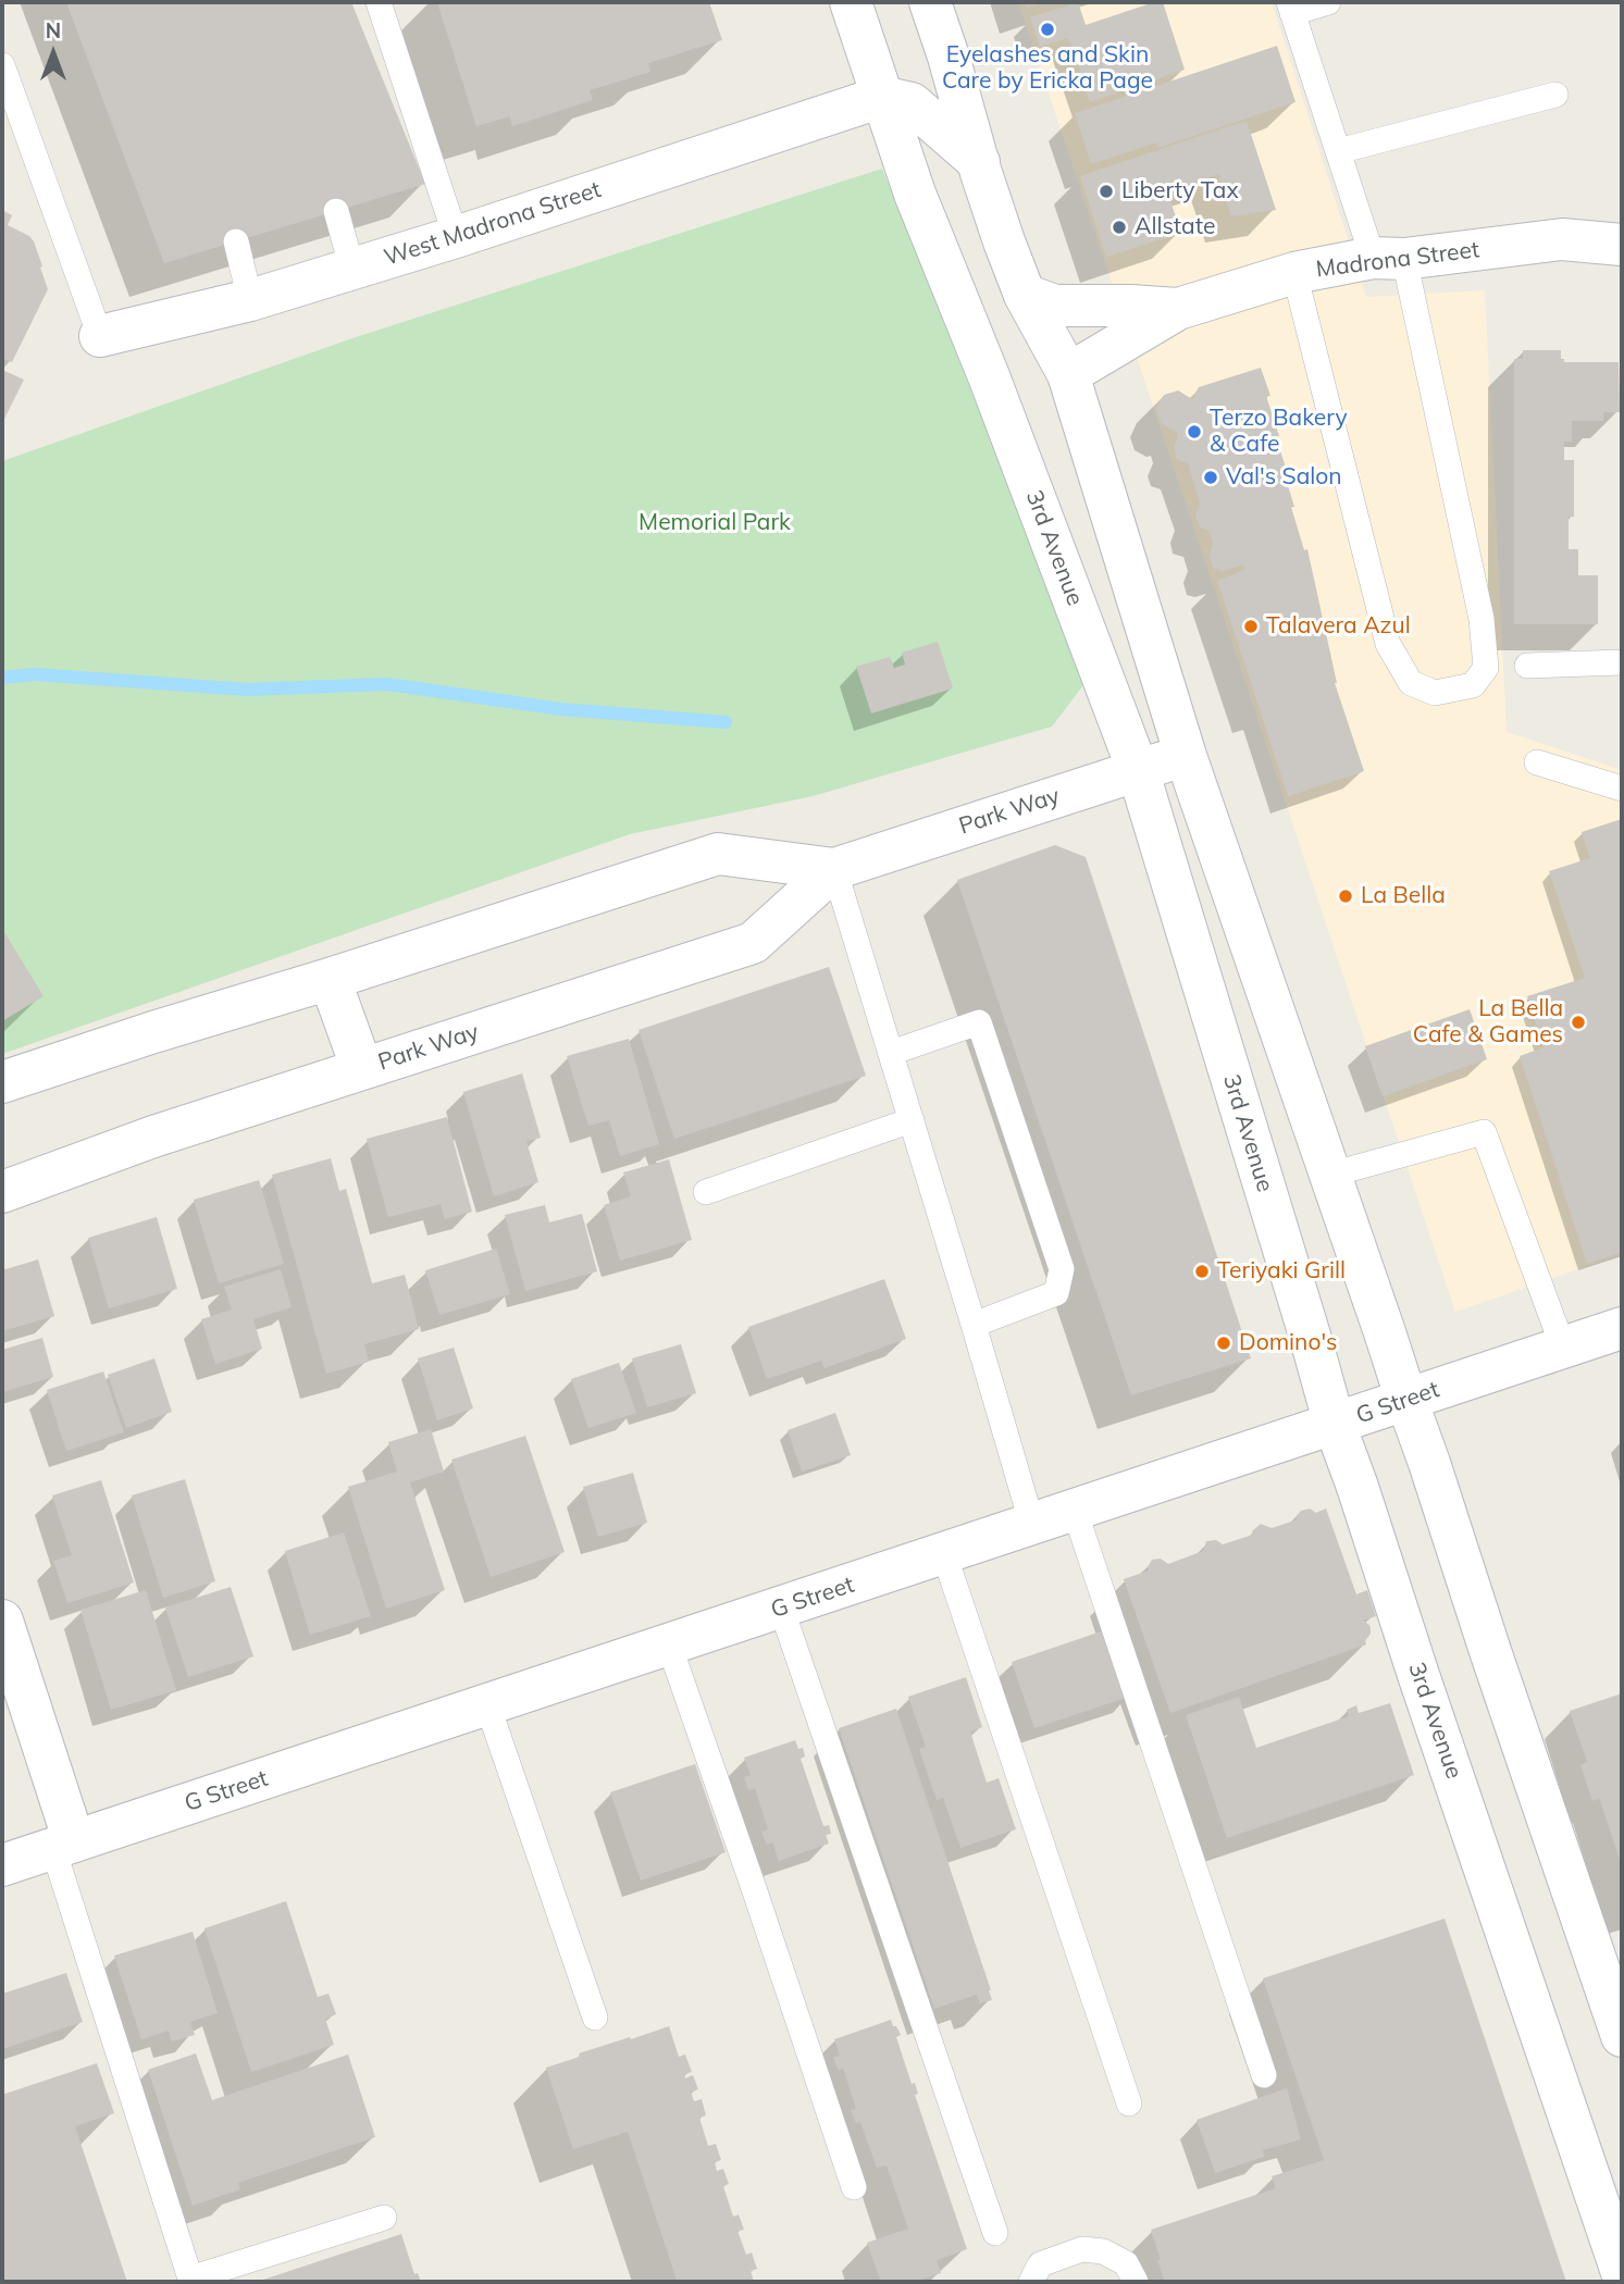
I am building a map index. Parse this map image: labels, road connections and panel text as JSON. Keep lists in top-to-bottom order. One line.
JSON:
{"streets":{"street":["West Madrona Street","Madrona Street","3rd Avenue","Park Way","G Street"]},"crossings":[["West Madrona Street","3rd Avenue"],["3rd Avenue","Park Way"],["3rd Avenue","G Street"]],"parks":["Memorial Park"],"places":["Eyelashes and Skin Care by Ericka Page","Liberty Tax","Allstate","Terzo Bakery & Cafe","Val's Salon","Talavera Azul","La Bella","La Bella Cafe & Games","Teriyaki Grill","Domino's"],"north":"top"}
